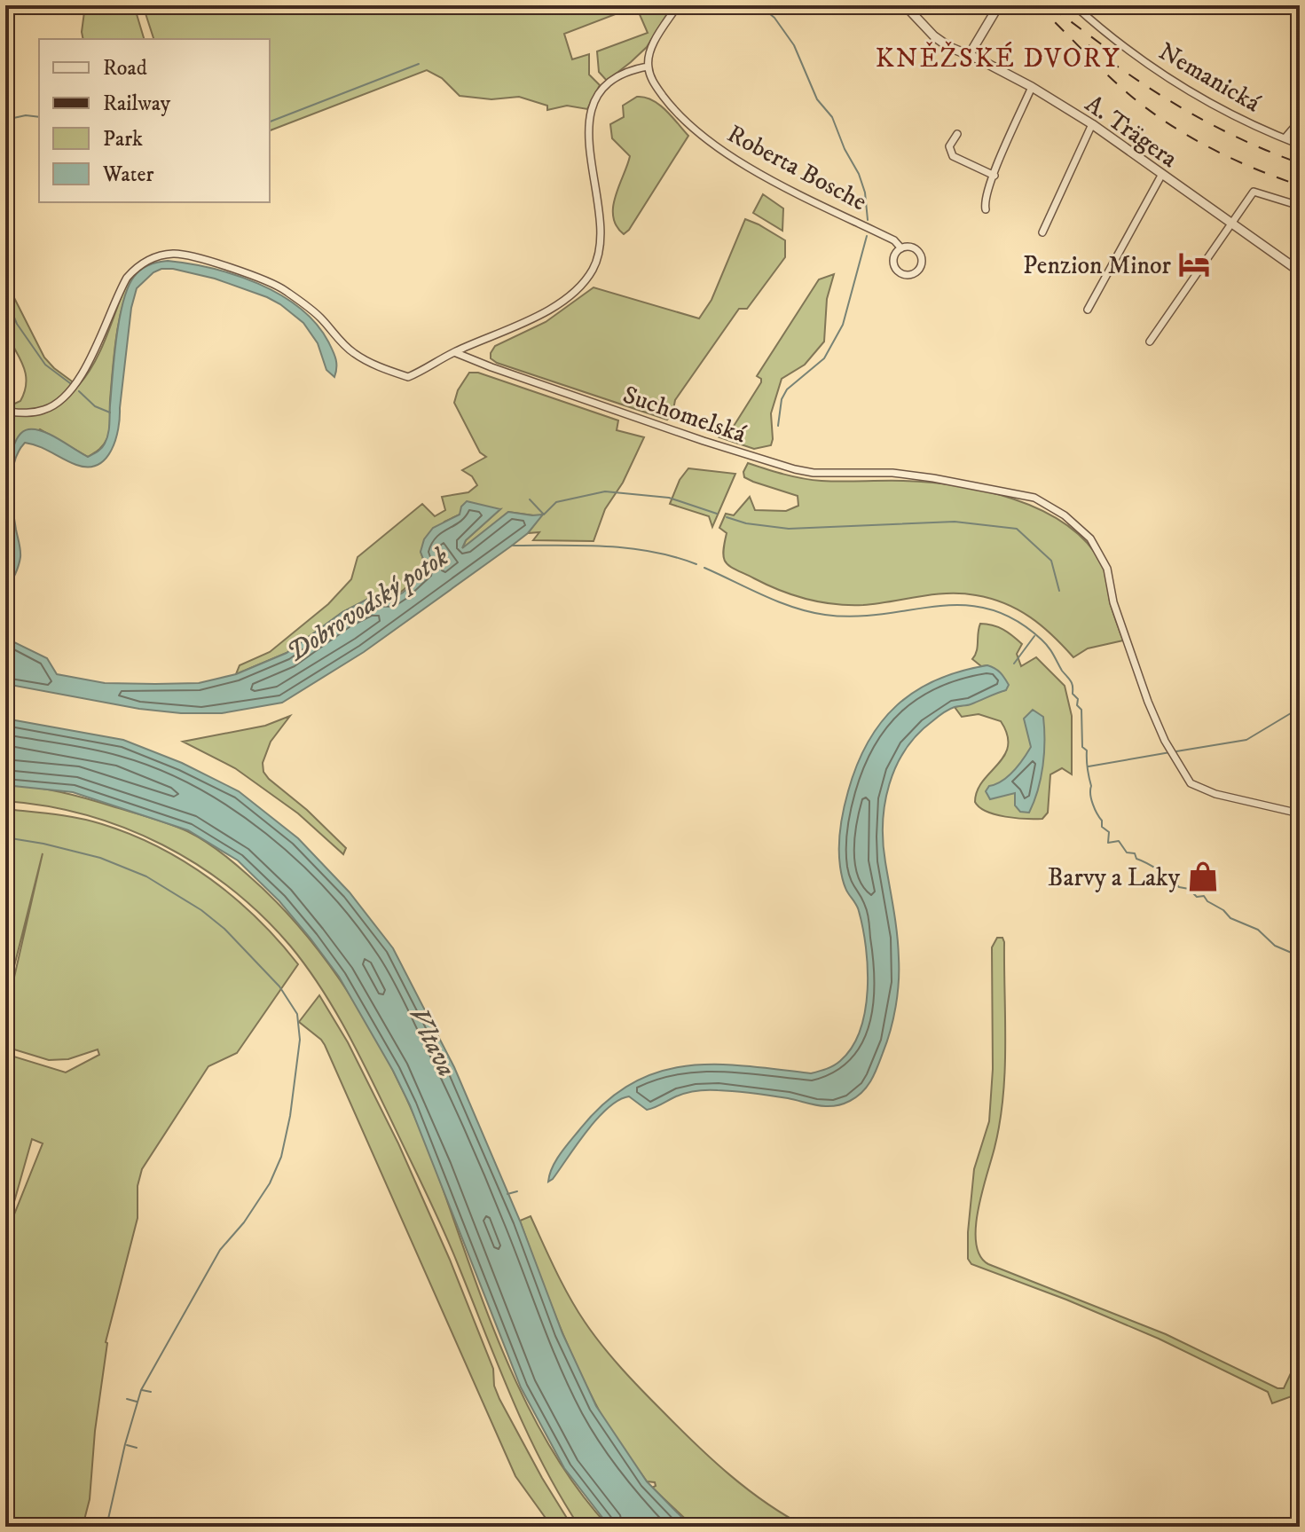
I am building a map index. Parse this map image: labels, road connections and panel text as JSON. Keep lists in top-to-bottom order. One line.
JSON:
{"streets":{"street":["Nemanická","A. Trägera","Roberta Bosche","Suchomelská"]},"districts":["KNĚŽSKÉ DVORY"],"water":["Dobrovodský potok","Vltava"],"places":{"hotel":["Penzion Minor"],"shop":["Barvy a Laky"]},"legend":["Road","Railway","Park","Water"]}
